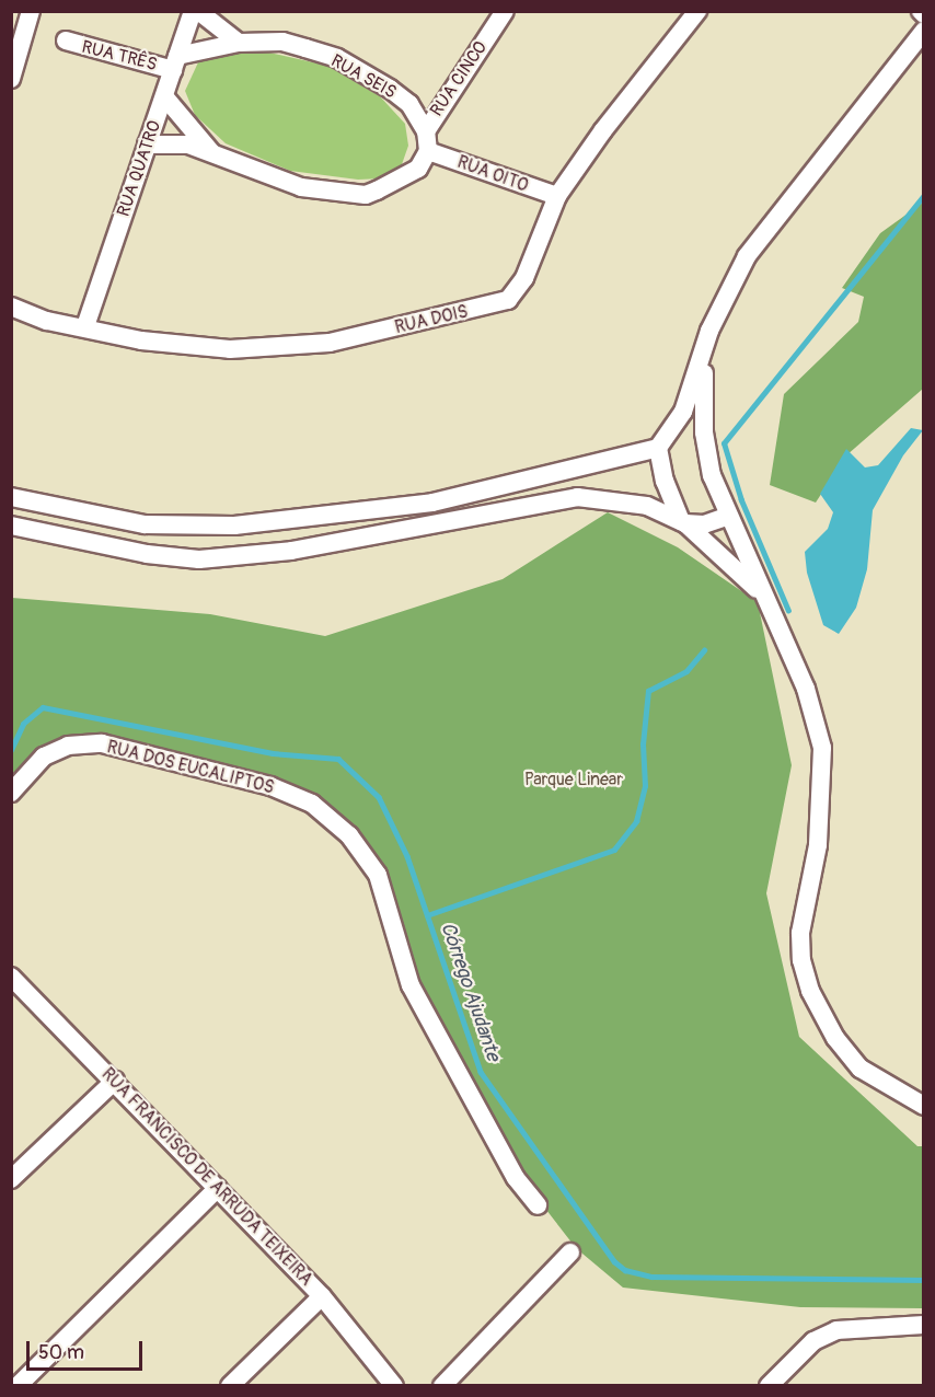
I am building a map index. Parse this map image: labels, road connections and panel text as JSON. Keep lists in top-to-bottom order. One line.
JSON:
{"streets":{"street":["RUA TRÊS","RUA SEIS","RUA CINCO","RUA QUATRO","RUA OITO","RUA DOIS","RUA DOS EUCALIPTOS","RUA FRANCISCO DE ARRUDA TEIXEIRA"]},"crossings":[["RUA TRÊS","RUA SEIS"],["RUA TRÊS","RUA QUATRO"],["RUA SEIS","RUA CINCO"],["RUA SEIS","RUA QUATRO"],["RUA CINCO","RUA OITO"],["RUA QUATRO","RUA DOIS"],["RUA OITO","RUA DOIS"]],"water":["Córrego Ajudante"],"parks":["Parque Linear"],"scale_bar":"50 m"}
